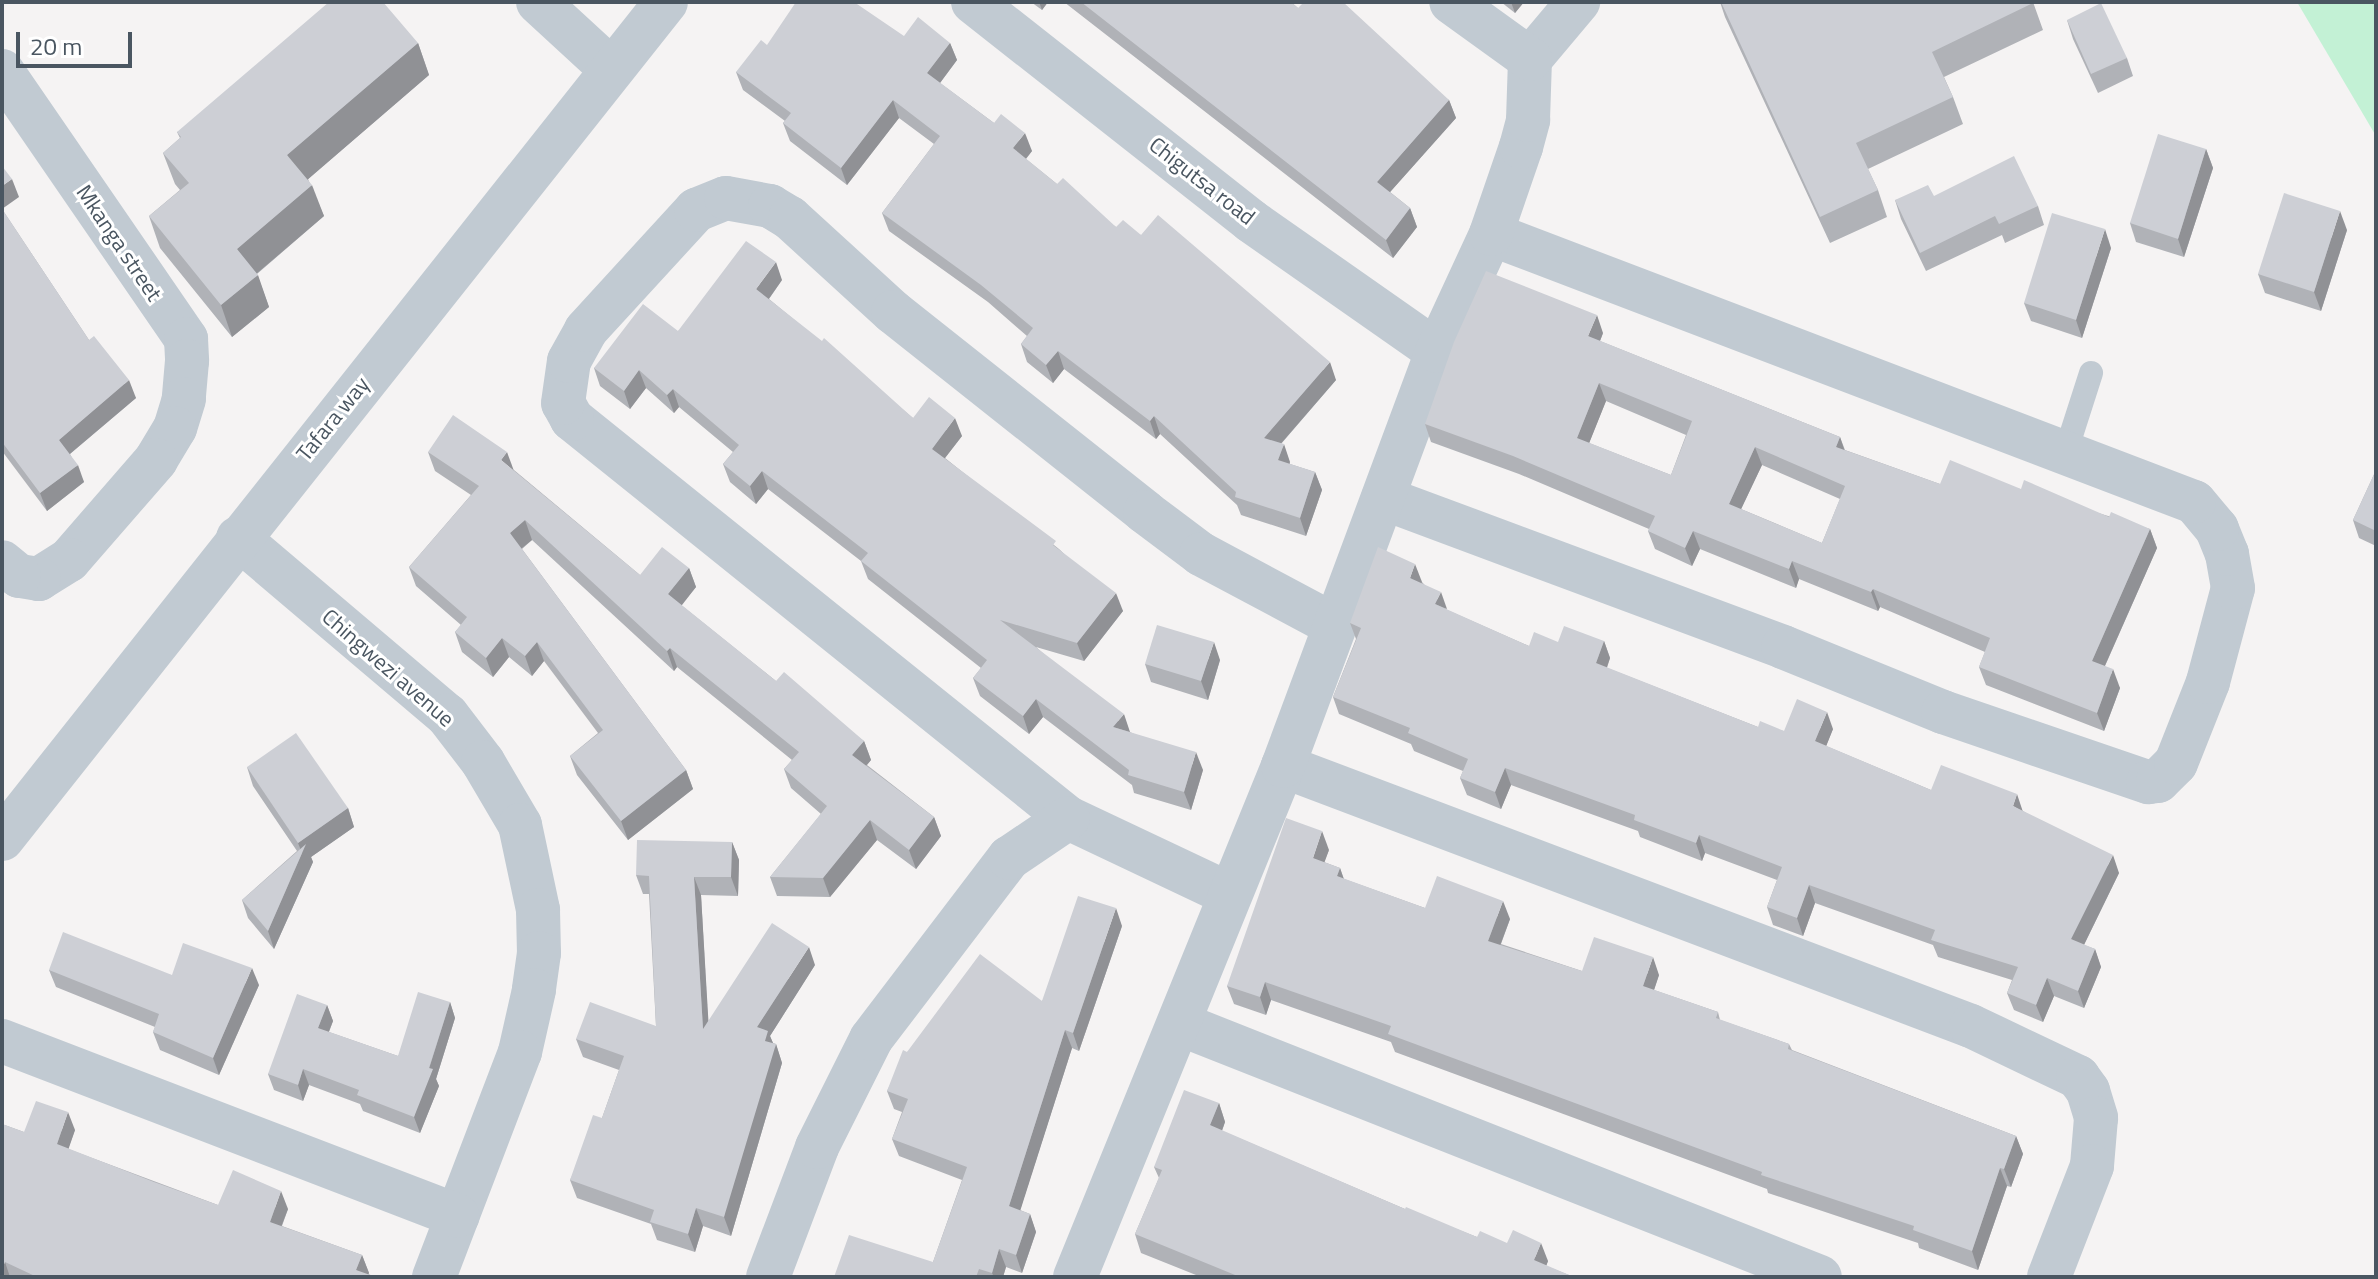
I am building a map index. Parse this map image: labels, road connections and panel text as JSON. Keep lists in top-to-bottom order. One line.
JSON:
{"streets":{"street":["Chigutsa road","Mkanga street","Tafara way","Chingwezi avenue"]},"crossings":[["Tafara way","Chingwezi avenue"]],"scale_bar":"20 m"}
